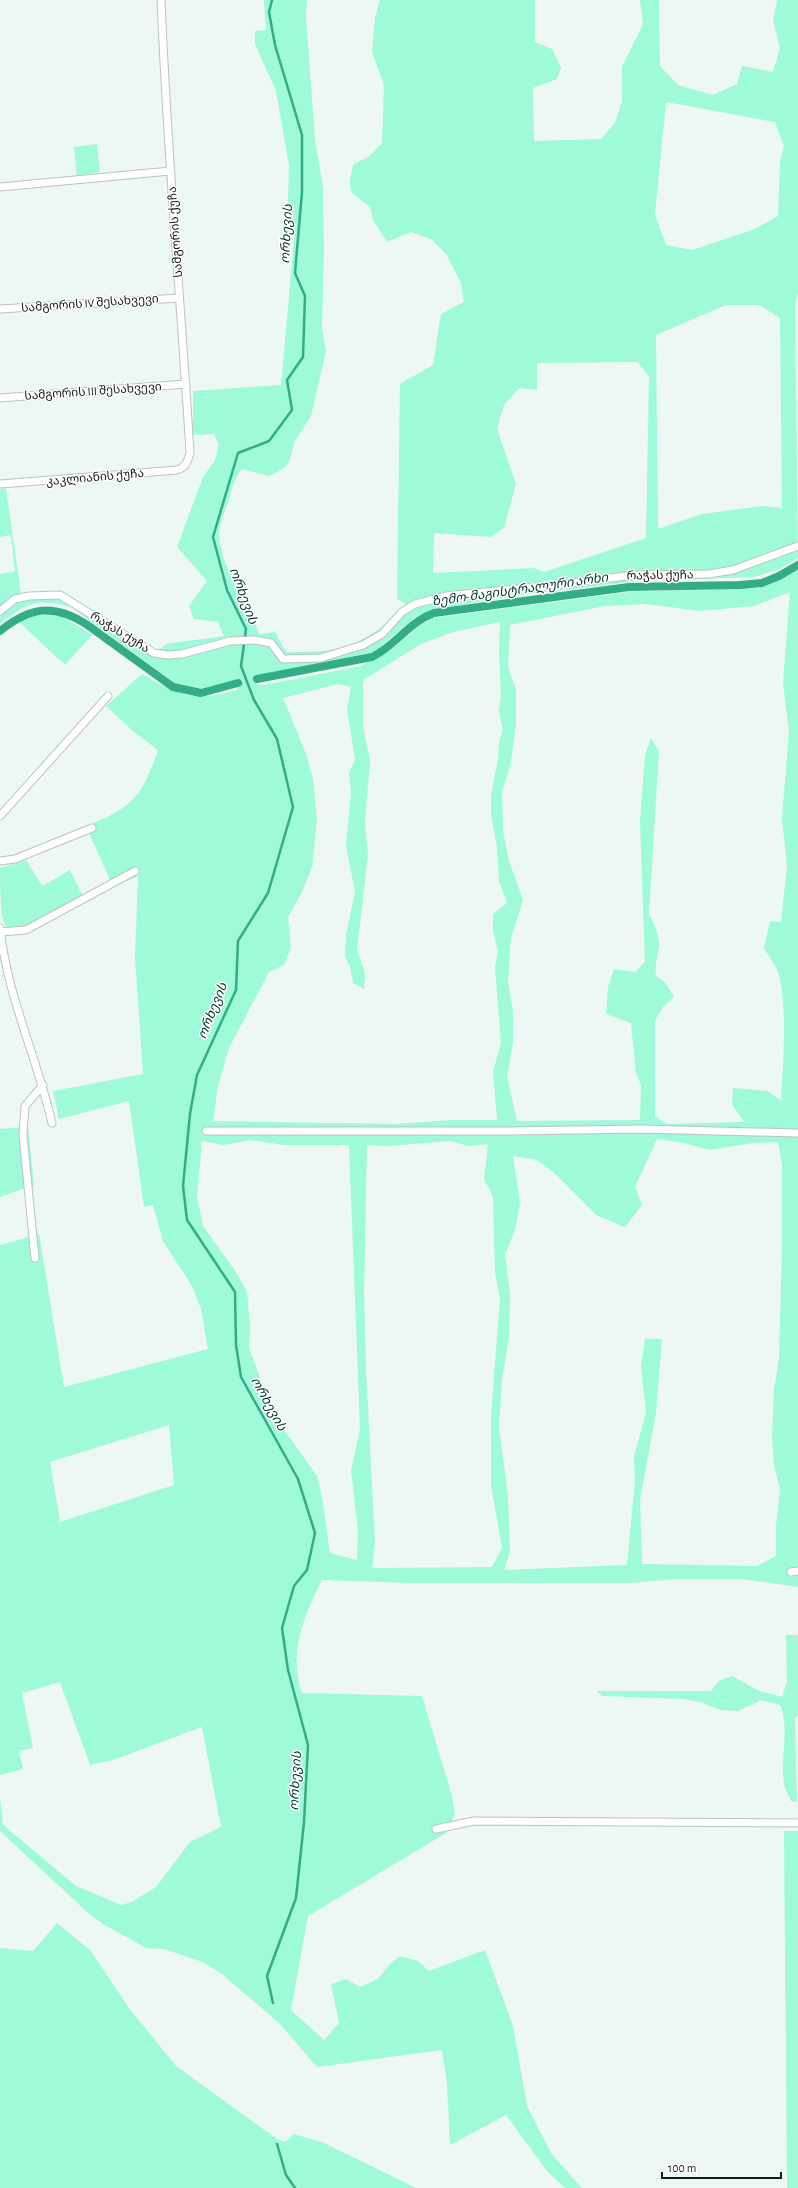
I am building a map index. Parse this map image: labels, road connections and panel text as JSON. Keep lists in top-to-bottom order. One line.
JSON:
{"streets":{"street":["სამგორის ქუჩა","სამგორის IV შესახვევი","სამგორის III შესახვევი","კაკლიანის ქუჩა","რაჭას ქუჩა"]},"crossings":[["სამგორის ქუჩა","სამგორის IV შესახვევი"],["სამგორის ქუჩა","სამგორის III შესახვევი"],["სამგორის ქუჩა","კაკლიანის ქუჩა"]],"water":["ორხევის","ზემო-მაგისტრალური არხი"],"scale_bar":"100 m"}
